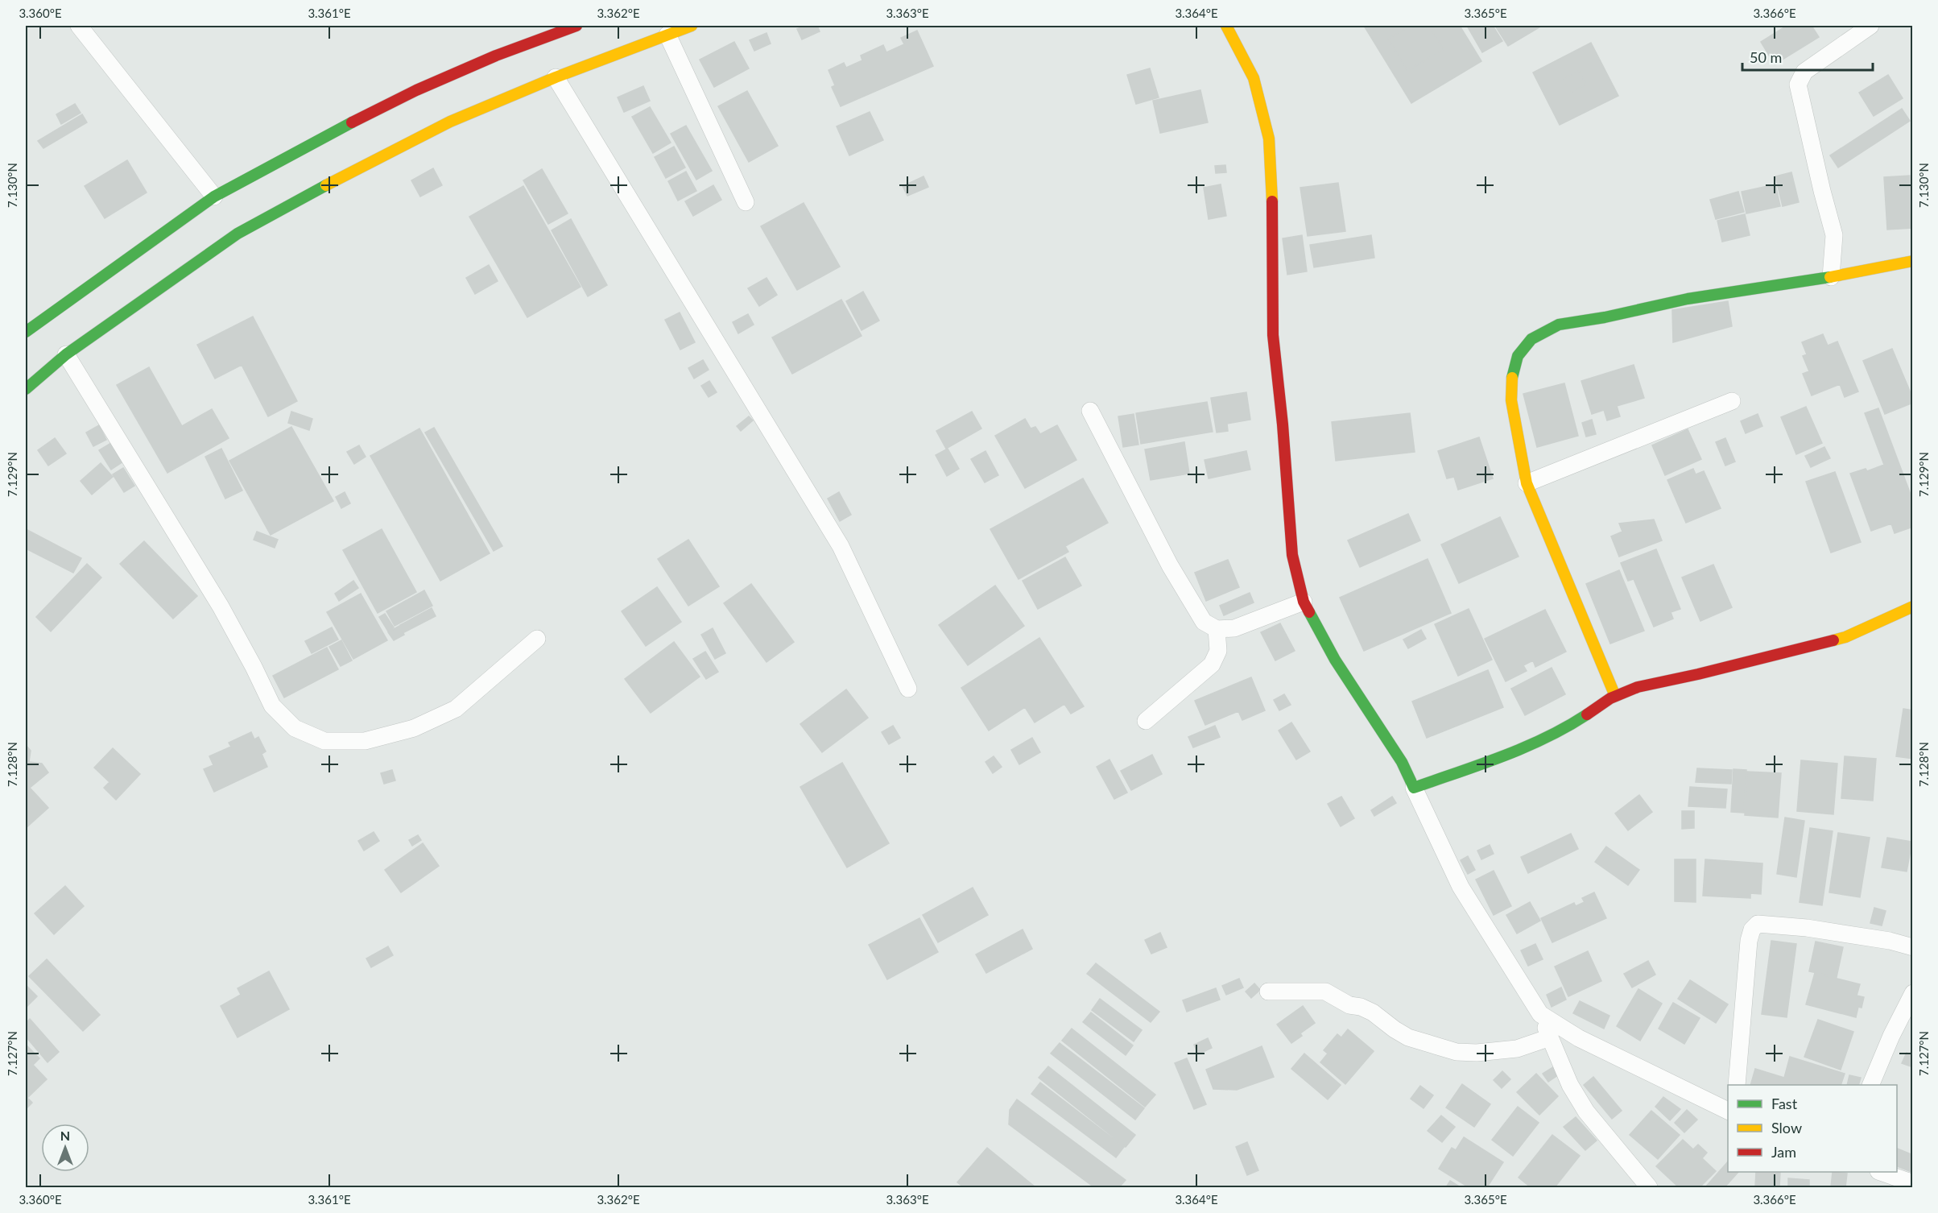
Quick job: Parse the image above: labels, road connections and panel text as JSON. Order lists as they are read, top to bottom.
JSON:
{
  "legend": ["Fast", "Slow", "Jam"],
  "scale_bar": "50 m",
  "north": "top",
  "coordinates": [
    "3.360°E",
    "3.361°E",
    "3.362°E",
    "3.363°E",
    "3.364°E",
    "3.365°E",
    "3.366°E",
    "7.130°N",
    "7.129°N",
    "7.128°N",
    "7.127°N"
  ]
}
